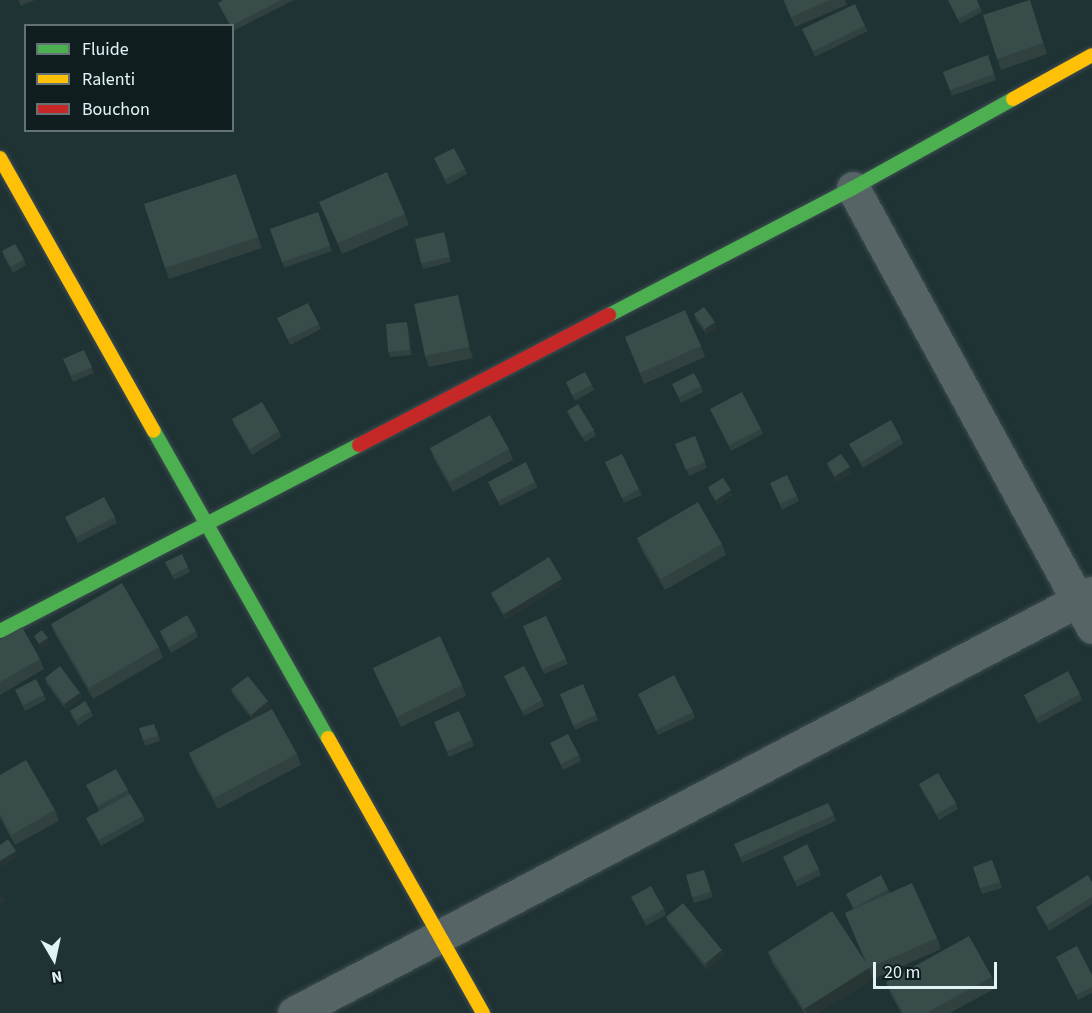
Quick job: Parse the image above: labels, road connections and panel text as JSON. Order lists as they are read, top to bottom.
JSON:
{
  "legend": ["Fluide", "Ralenti", "Bouchon"],
  "scale_bar": "20 m",
  "north": "bottom"
}
